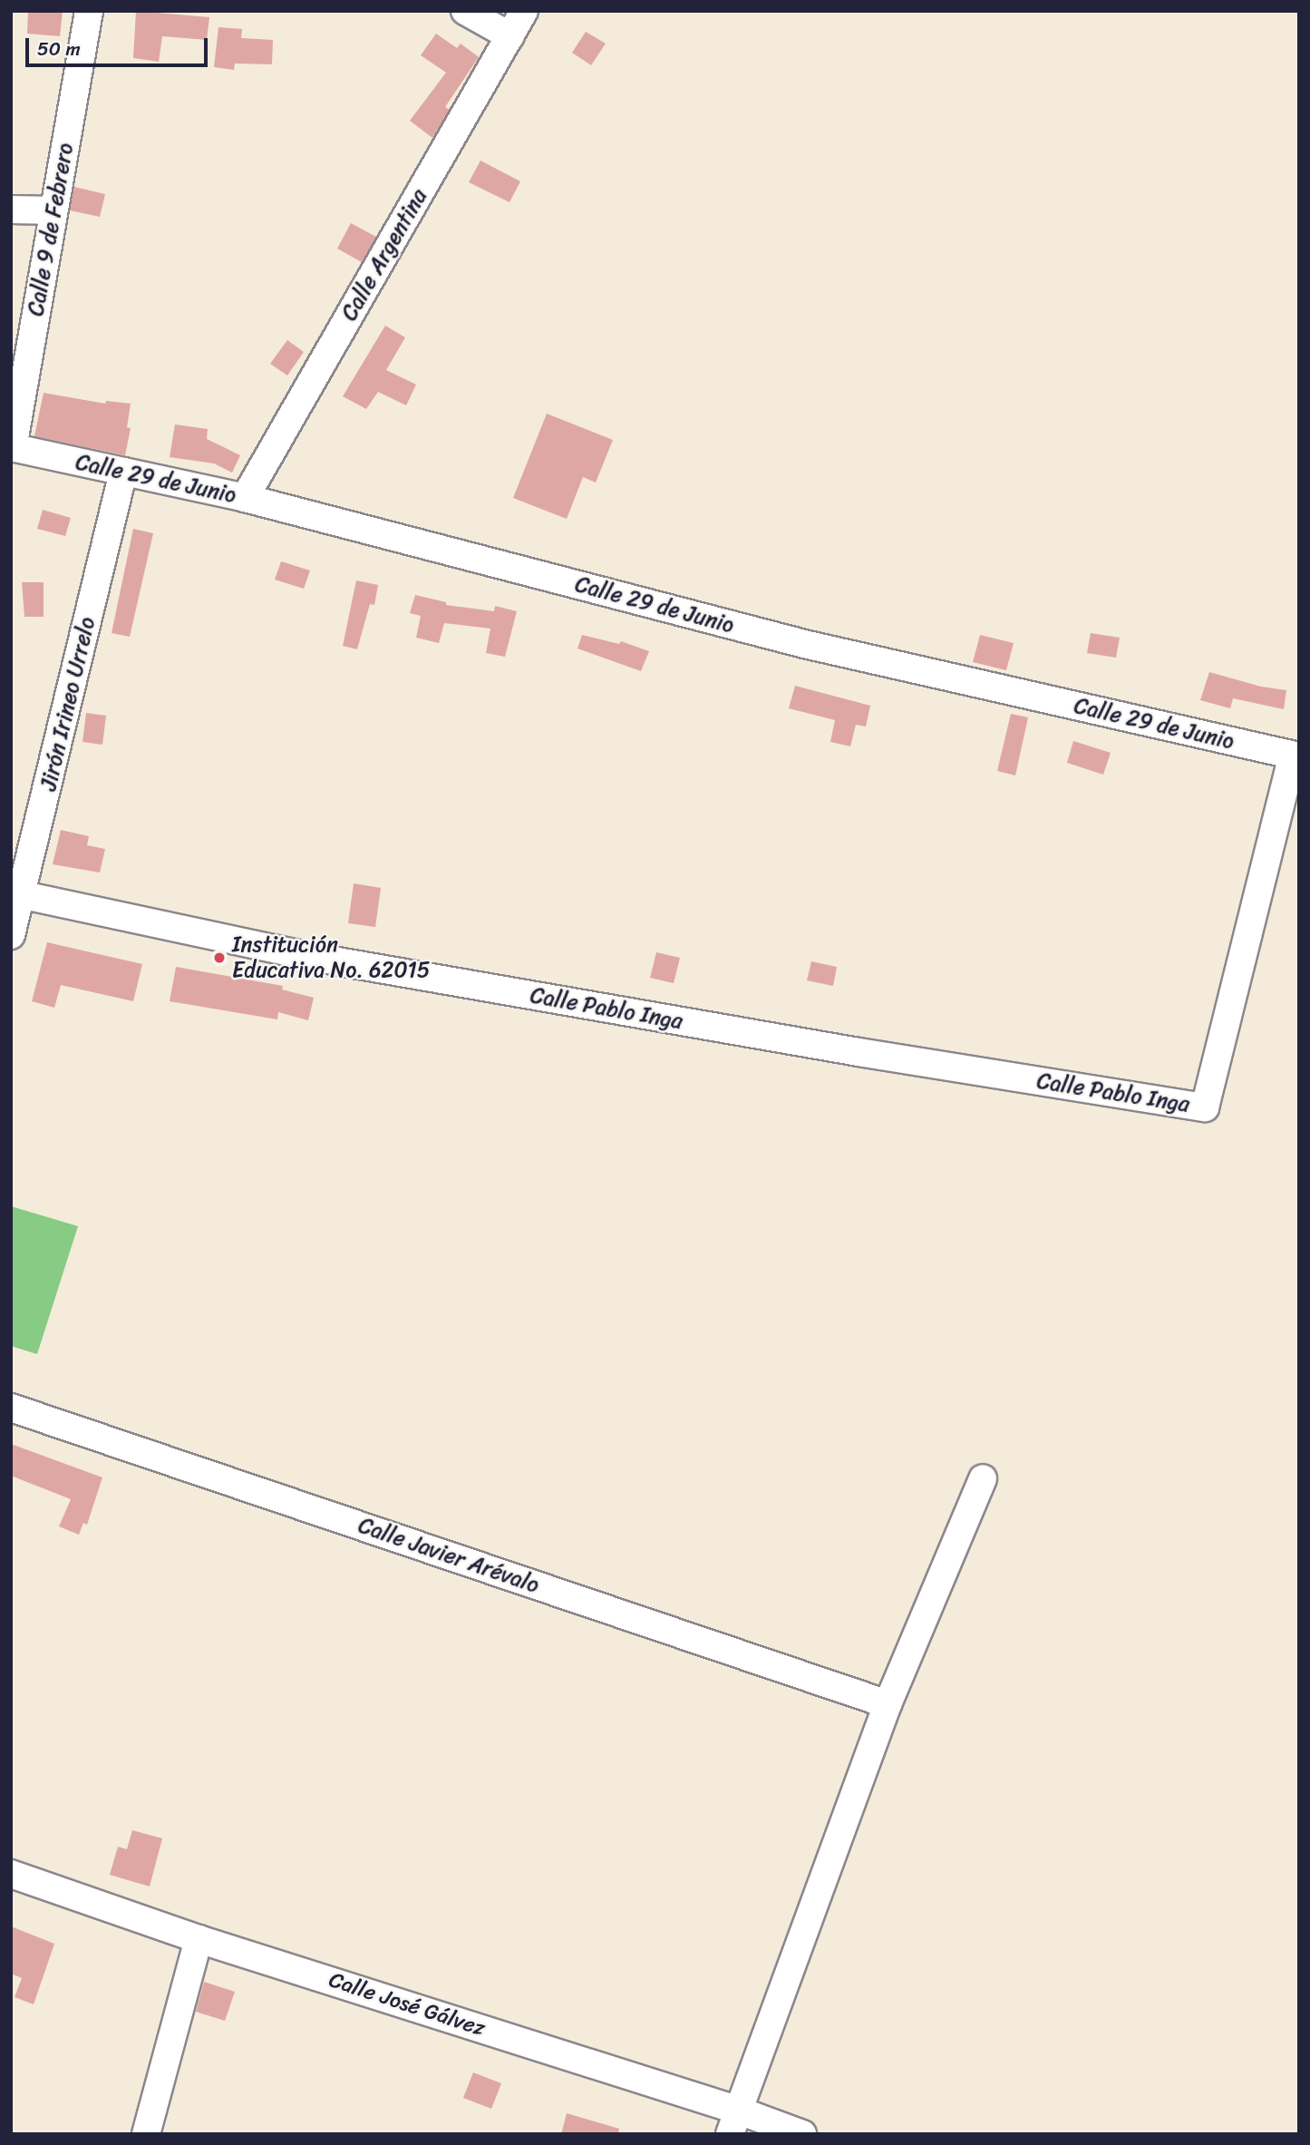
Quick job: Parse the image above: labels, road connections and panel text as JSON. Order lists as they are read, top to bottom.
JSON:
{
  "streets": {
    "street": [
      "Calle 9 de Febrero",
      "Calle Argentina",
      "Calle 29 de Junio",
      "Jirón Irineo Urrelo",
      "Calle Pablo Inga",
      "Calle Javier Arévalo",
      "Calle José Gálvez"
    ]
  },
  "crossings": [
    ["Calle 9 de Febrero", "Calle 29 de Junio"],
    ["Calle Argentina", "Calle 29 de Junio"],
    ["Calle 29 de Junio", "Jirón Irineo Urrelo"],
    ["Calle 29 de Junio", "Calle Pablo Inga"],
    ["Jirón Irineo Urrelo", "Calle Pablo Inga"]
  ],
  "places": ["Institución Educativa No. 62015"],
  "scale_bar": "50 m"
}
